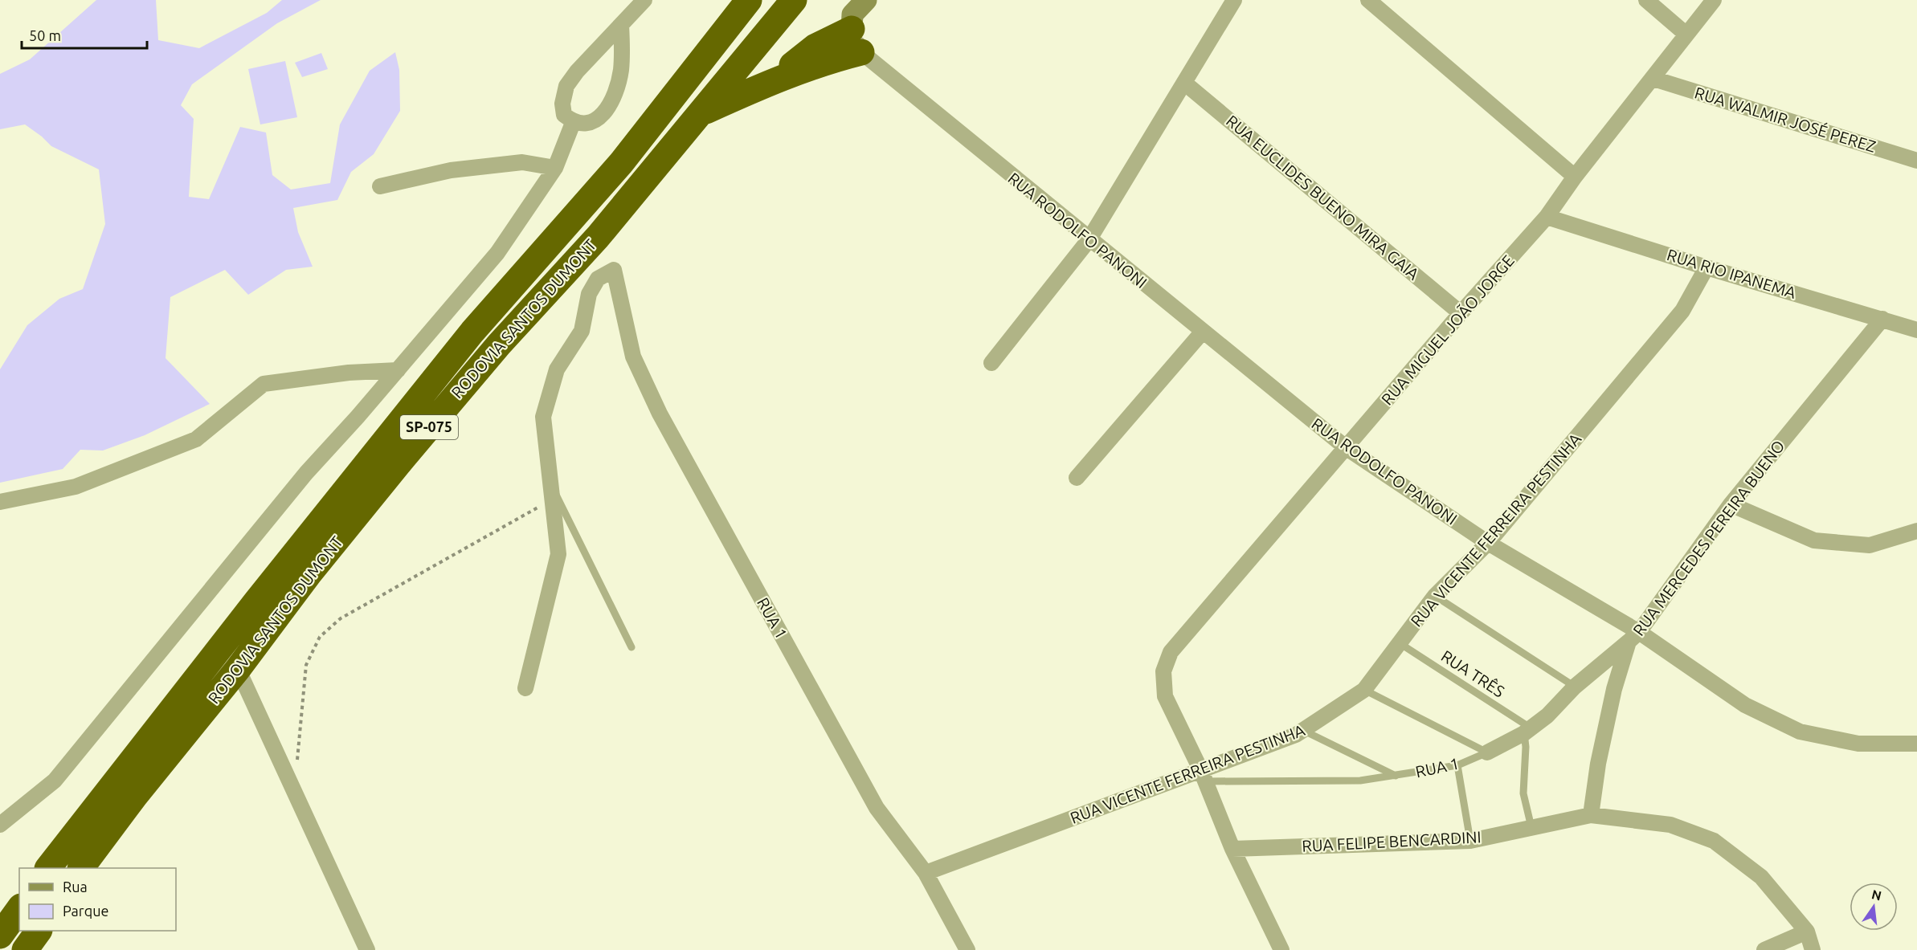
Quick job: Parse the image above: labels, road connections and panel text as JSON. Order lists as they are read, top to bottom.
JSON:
{
  "streets": {
    "highway": ["RODOVIA SANTOS DUMONT", "SP-075"],
    "street": [
      "RUA WALMIR JOSÉ PEREZ",
      "RUA EUCLIDES BUENO MIRA GAIA",
      "RUA RODOLFO PANONI",
      "RUA RIO IPANEMA",
      "RUA MIGUEL JOÃO JORGE",
      "RUA VICENTE FERREIRA PESTINHA",
      "RUA MERCEDES PEREIRA BUENO",
      "RUA 1",
      "RUA FELIPE BENCARDINI"
    ],
    "lane": ["RUA TRÊS"]
  },
  "crossings": [
    ["RUA WALMIR JOSÉ PEREZ", "RUA MIGUEL JOÃO JORGE"],
    ["RUA EUCLIDES BUENO MIRA GAIA", "RUA MIGUEL JOÃO JORGE"],
    ["RUA RODOLFO PANONI", "RUA MIGUEL JOÃO JORGE"],
    ["RUA RODOLFO PANONI", "RUA VICENTE FERREIRA PESTINHA"],
    ["RUA RODOLFO PANONI", "RUA MERCEDES PEREIRA BUENO"],
    ["RUA RODOLFO PANONI", "RUA 1"],
    ["RUA RIO IPANEMA", "RUA MIGUEL JOÃO JORGE"],
    ["RUA RIO IPANEMA", "RUA VICENTE FERREIRA PESTINHA"],
    ["RUA RIO IPANEMA", "RUA MERCEDES PEREIRA BUENO"],
    ["RUA MIGUEL JOÃO JORGE", "RUA VICENTE FERREIRA PESTINHA"],
    ["RUA MIGUEL JOÃO JORGE", "RUA 1"],
    ["RUA VICENTE FERREIRA PESTINHA", "RUA 1"],
    ["RUA VICENTE FERREIRA PESTINHA", "RUA TRÊS"],
    ["RUA MERCEDES PEREIRA BUENO", "RUA 1"],
    ["RUA MERCEDES PEREIRA BUENO", "RUA FELIPE BENCARDINI"],
    ["RUA 1", "RUA TRÊS"]
  ],
  "legend": ["Rua", "Parque"],
  "scale_bar": "50 m",
  "north": "top"
}
